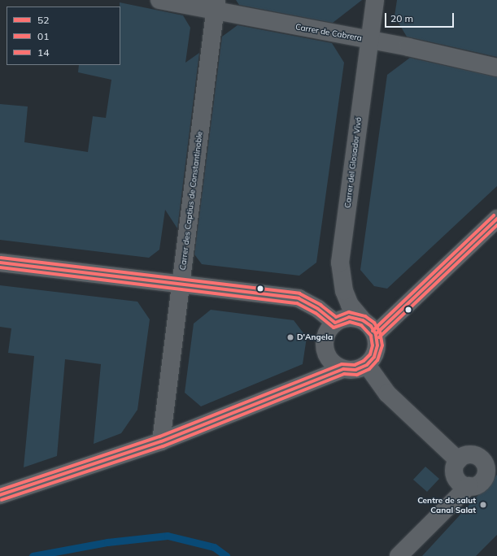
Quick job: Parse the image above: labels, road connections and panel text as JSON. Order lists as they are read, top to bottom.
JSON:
{
  "streets": {
    "street": ["Carrer de Cabrera", "Carrer del Glosador Vivó", "Carrer des Captius de Constantinoble"]
  },
  "crossings": [
    ["Carrer de Cabrera", "Carrer del Glosador Vivó"],
    ["Carrer de Cabrera", "Carrer des Captius de Constantinoble"]
  ],
  "places": ["D'Angela", "Centre de salut Canal Salat"],
  "lines": ["transit line 14", "transit line 52", "transit line 01"],
  "legend": ["52", "01", "14"],
  "scale_bar": "20 m"
}
